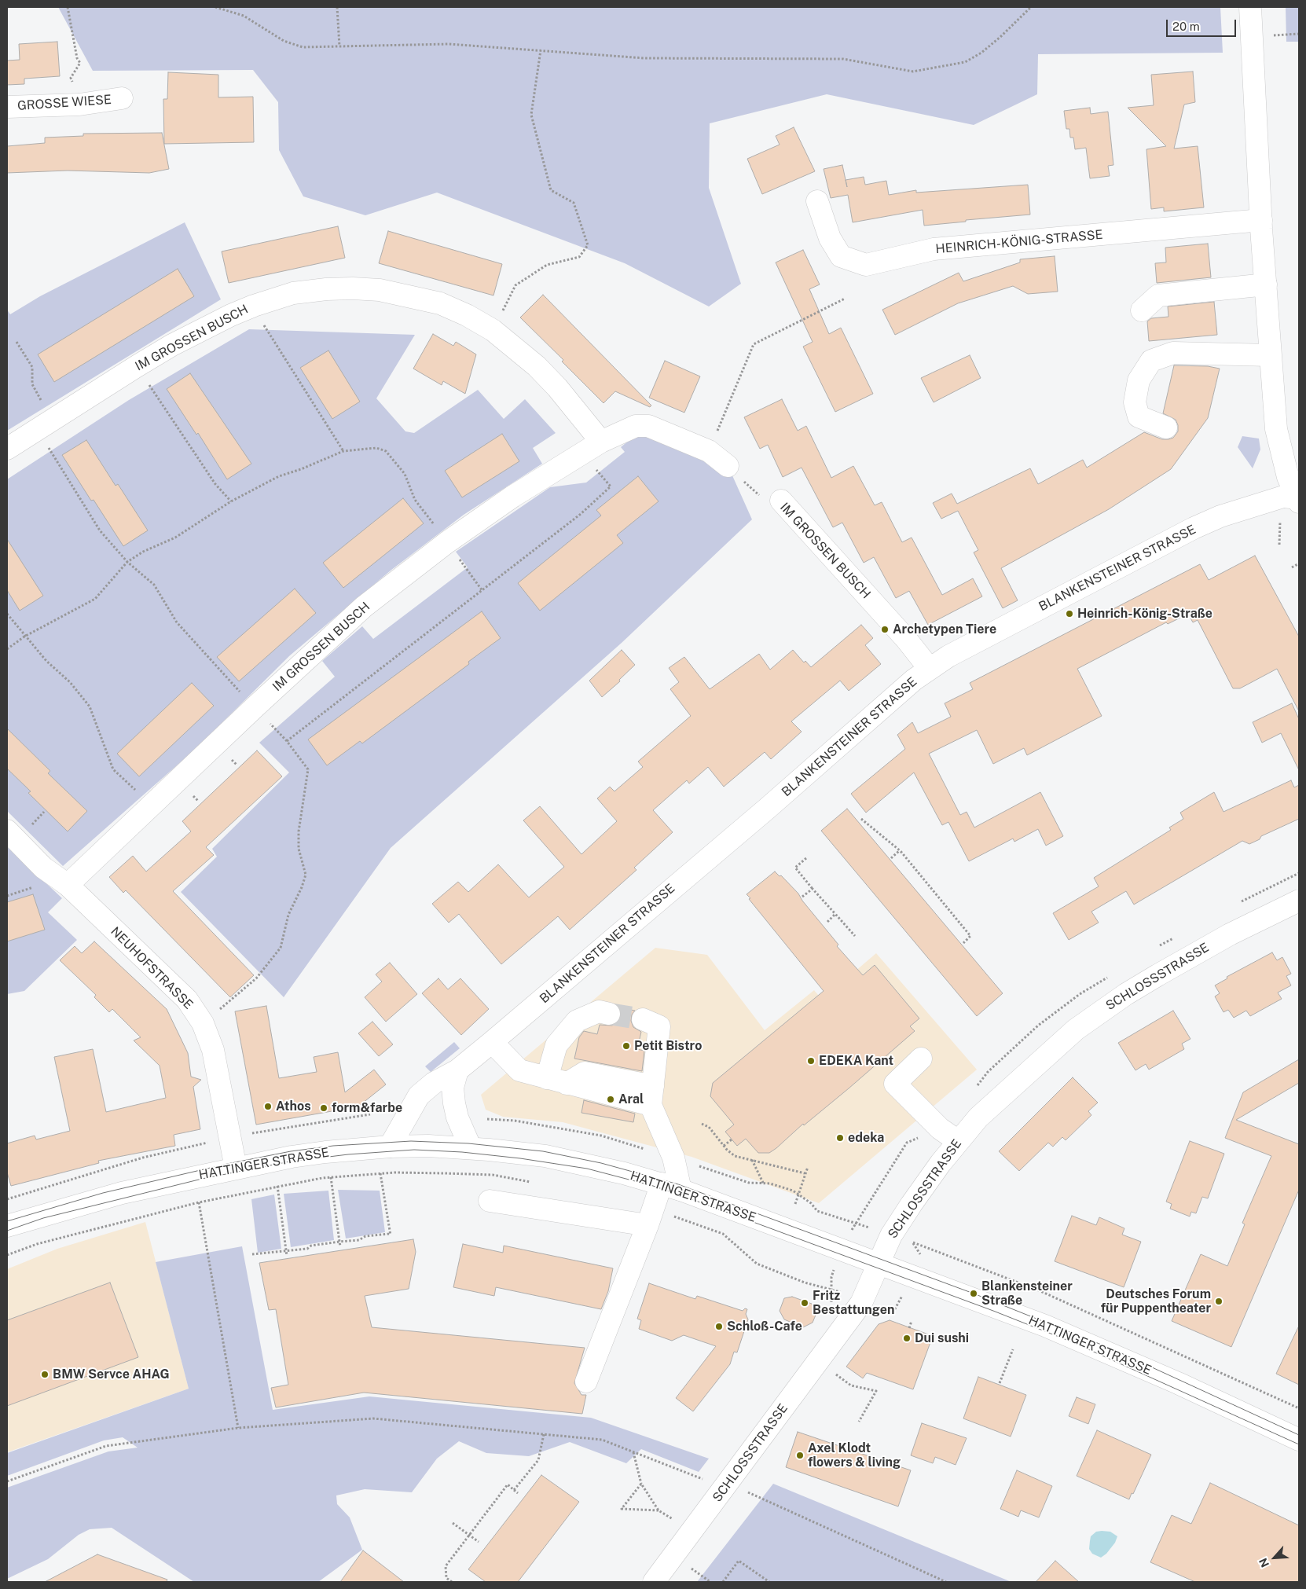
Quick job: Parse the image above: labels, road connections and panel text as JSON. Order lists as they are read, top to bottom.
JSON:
{
  "streets": {
    "street": [
      "GROSSE WIESE",
      "HEINRICH-KÖNIG-STRASSE",
      "IM GROSSEN BUSCH",
      "BLANKENSTEINER STRASSE",
      "NEUHOFSTRASSE",
      "SCHLOSSSTRASSE",
      "HATTINGER STRASSE"
    ]
  },
  "crossings": [
    ["IM GROSSEN BUSCH", "BLANKENSTEINER STRASSE"],
    ["IM GROSSEN BUSCH", "NEUHOFSTRASSE"],
    ["BLANKENSTEINER STRASSE", "HATTINGER STRASSE"],
    ["NEUHOFSTRASSE", "HATTINGER STRASSE"],
    ["SCHLOSSSTRASSE", "HATTINGER STRASSE"]
  ],
  "places": [
    "Heinrich-König-Straße",
    "Archetypen Tiere",
    "Petit Bistro",
    "EDEKA Kant",
    "Aral",
    "Athos",
    "form&farbe",
    "edeka",
    "Blankensteiner Straße",
    "Deutsches Forum für Puppentheater",
    "Fritz Bestattungen",
    "Schloß-Cafe",
    "Dui sushi",
    "BMW Servce AHAG",
    "Axel Klodt flowers & living"
  ],
  "scale_bar": "20 m",
  "north": "bottom left"
}
